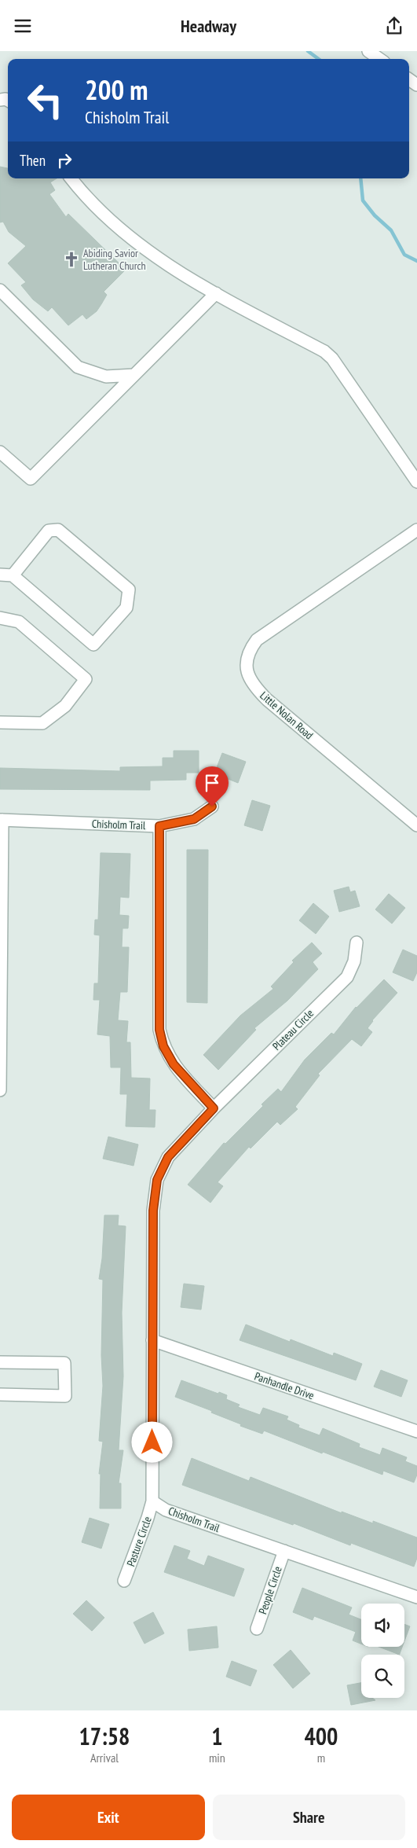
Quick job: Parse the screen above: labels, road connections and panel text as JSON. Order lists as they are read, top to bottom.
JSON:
{
  "streets": {
    "street": [
      "Little Nolan Road",
      "Chisholm Trail",
      "Plateau Circle",
      "Panhandle Drive",
      "Pasture Circle",
      "People Circle"
    ]
  },
  "crossings": [
    ["Chisholm Trail", "Plateau Circle"],
    ["Chisholm Trail", "Pasture Circle"],
    ["Chisholm Trail", "People Circle"]
  ],
  "places": {
    "church": ["Abiding Savior Lutheran Church"]
  },
  "page": {
    "header": "Headway",
    "turn": ["200 m", "Chisholm Trail"],
    "then": "Then",
    "eta": [
      "17:58",
      "Arrival",
      "1",
      "min",
      "400",
      "m"
    ],
    "buttons": ["Exit", "Share"]
  }
}
